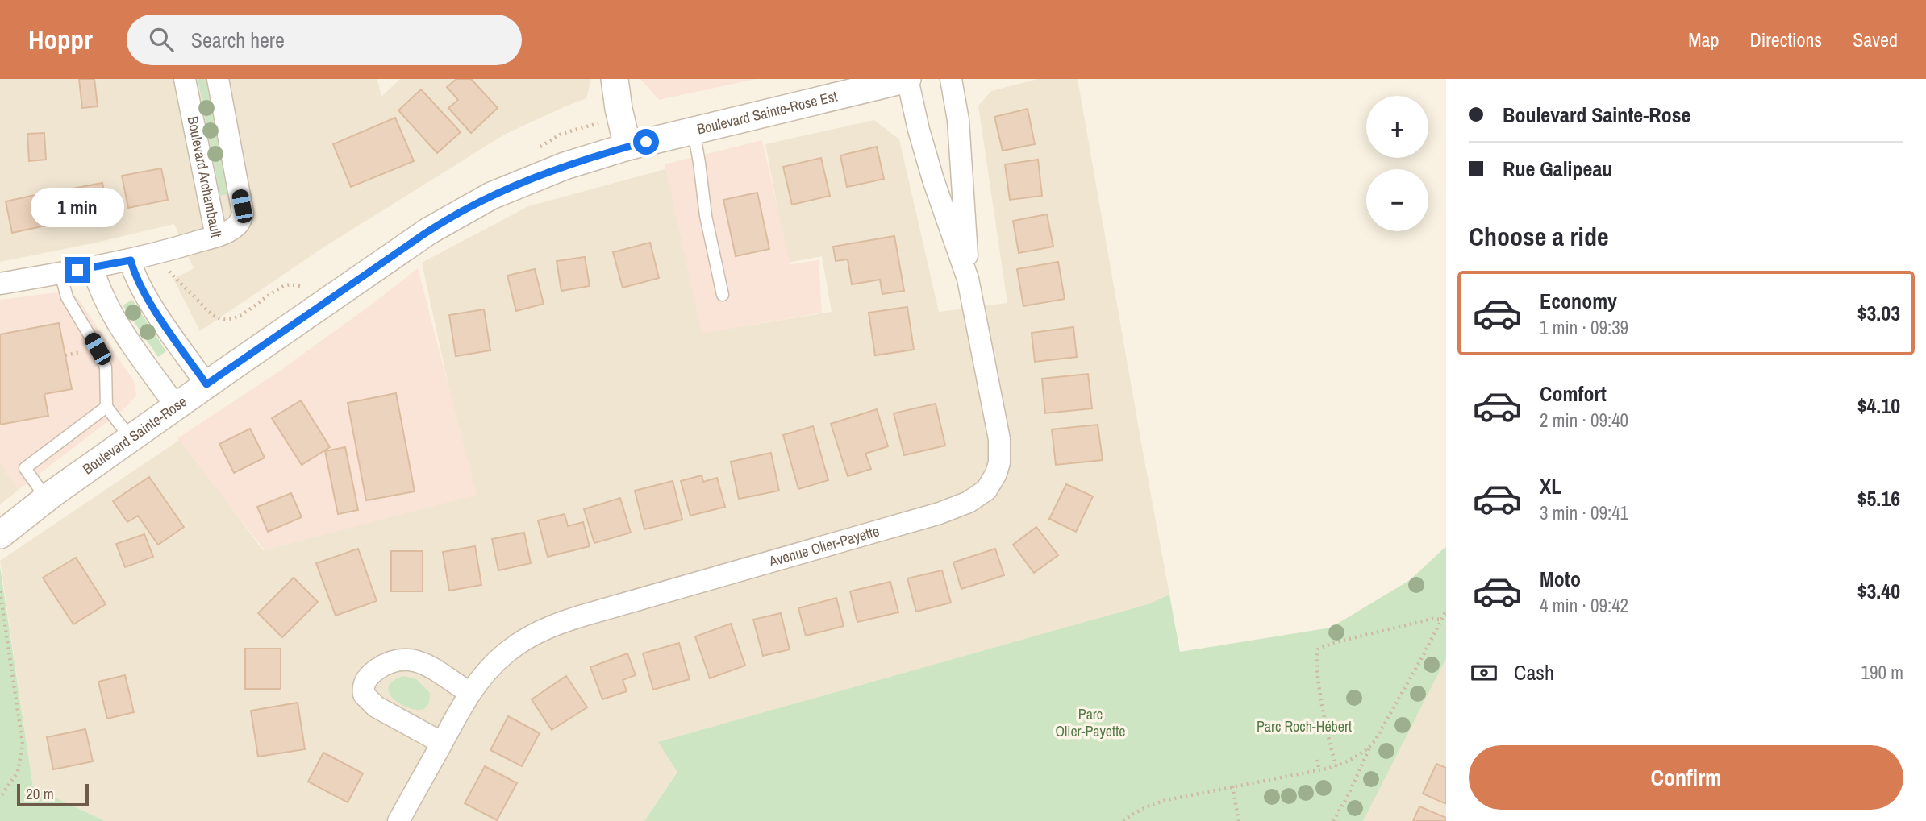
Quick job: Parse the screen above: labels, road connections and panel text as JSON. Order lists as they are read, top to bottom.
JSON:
{
  "streets": {
    "street": [
      "Boulevard Sainte-Rose Est",
      "Boulevard Archambault",
      "Boulevard Sainte-Rose",
      "Avenue Olier-Payette"
    ]
  },
  "crossings": [
    ["Boulevard Sainte-Rose Est", "Boulevard Sainte-Rose"],
    ["Boulevard Sainte-Rose Est", "Avenue Olier-Payette"]
  ],
  "parks": ["Parc Olier-Payette", "Parc Roch-Hébert"],
  "scale_bar": "20 m",
  "page": {
    "header": "Hoppr",
    "search": "Search here",
    "nav": ["Map", "Directions", "Saved"],
    "banner": ["Boulevard Sainte-Rose", "Rue Galipeau"],
    "map_buttons": ["+", "−"],
    "bubble": "1 min",
    "heading": "Choose a ride",
    "list": [
      {
        "name": "Economy",
        "note": "1 min · 09:39",
        "value": "$3.03"
      },
      {
        "name": "Comfort",
        "note": "2 min · 09:40",
        "value": "$4.10"
      },
      {
        "name": "XL",
        "note": "3 min · 09:41",
        "value": "$5.16"
      },
      {
        "name": "Moto",
        "note": "4 min · 09:42",
        "value": "$3.40"
      }
    ],
    "pay": ["Cash", "190 m"],
    "buttons": "Confirm",
    "scale": "20 m"
  }
}
